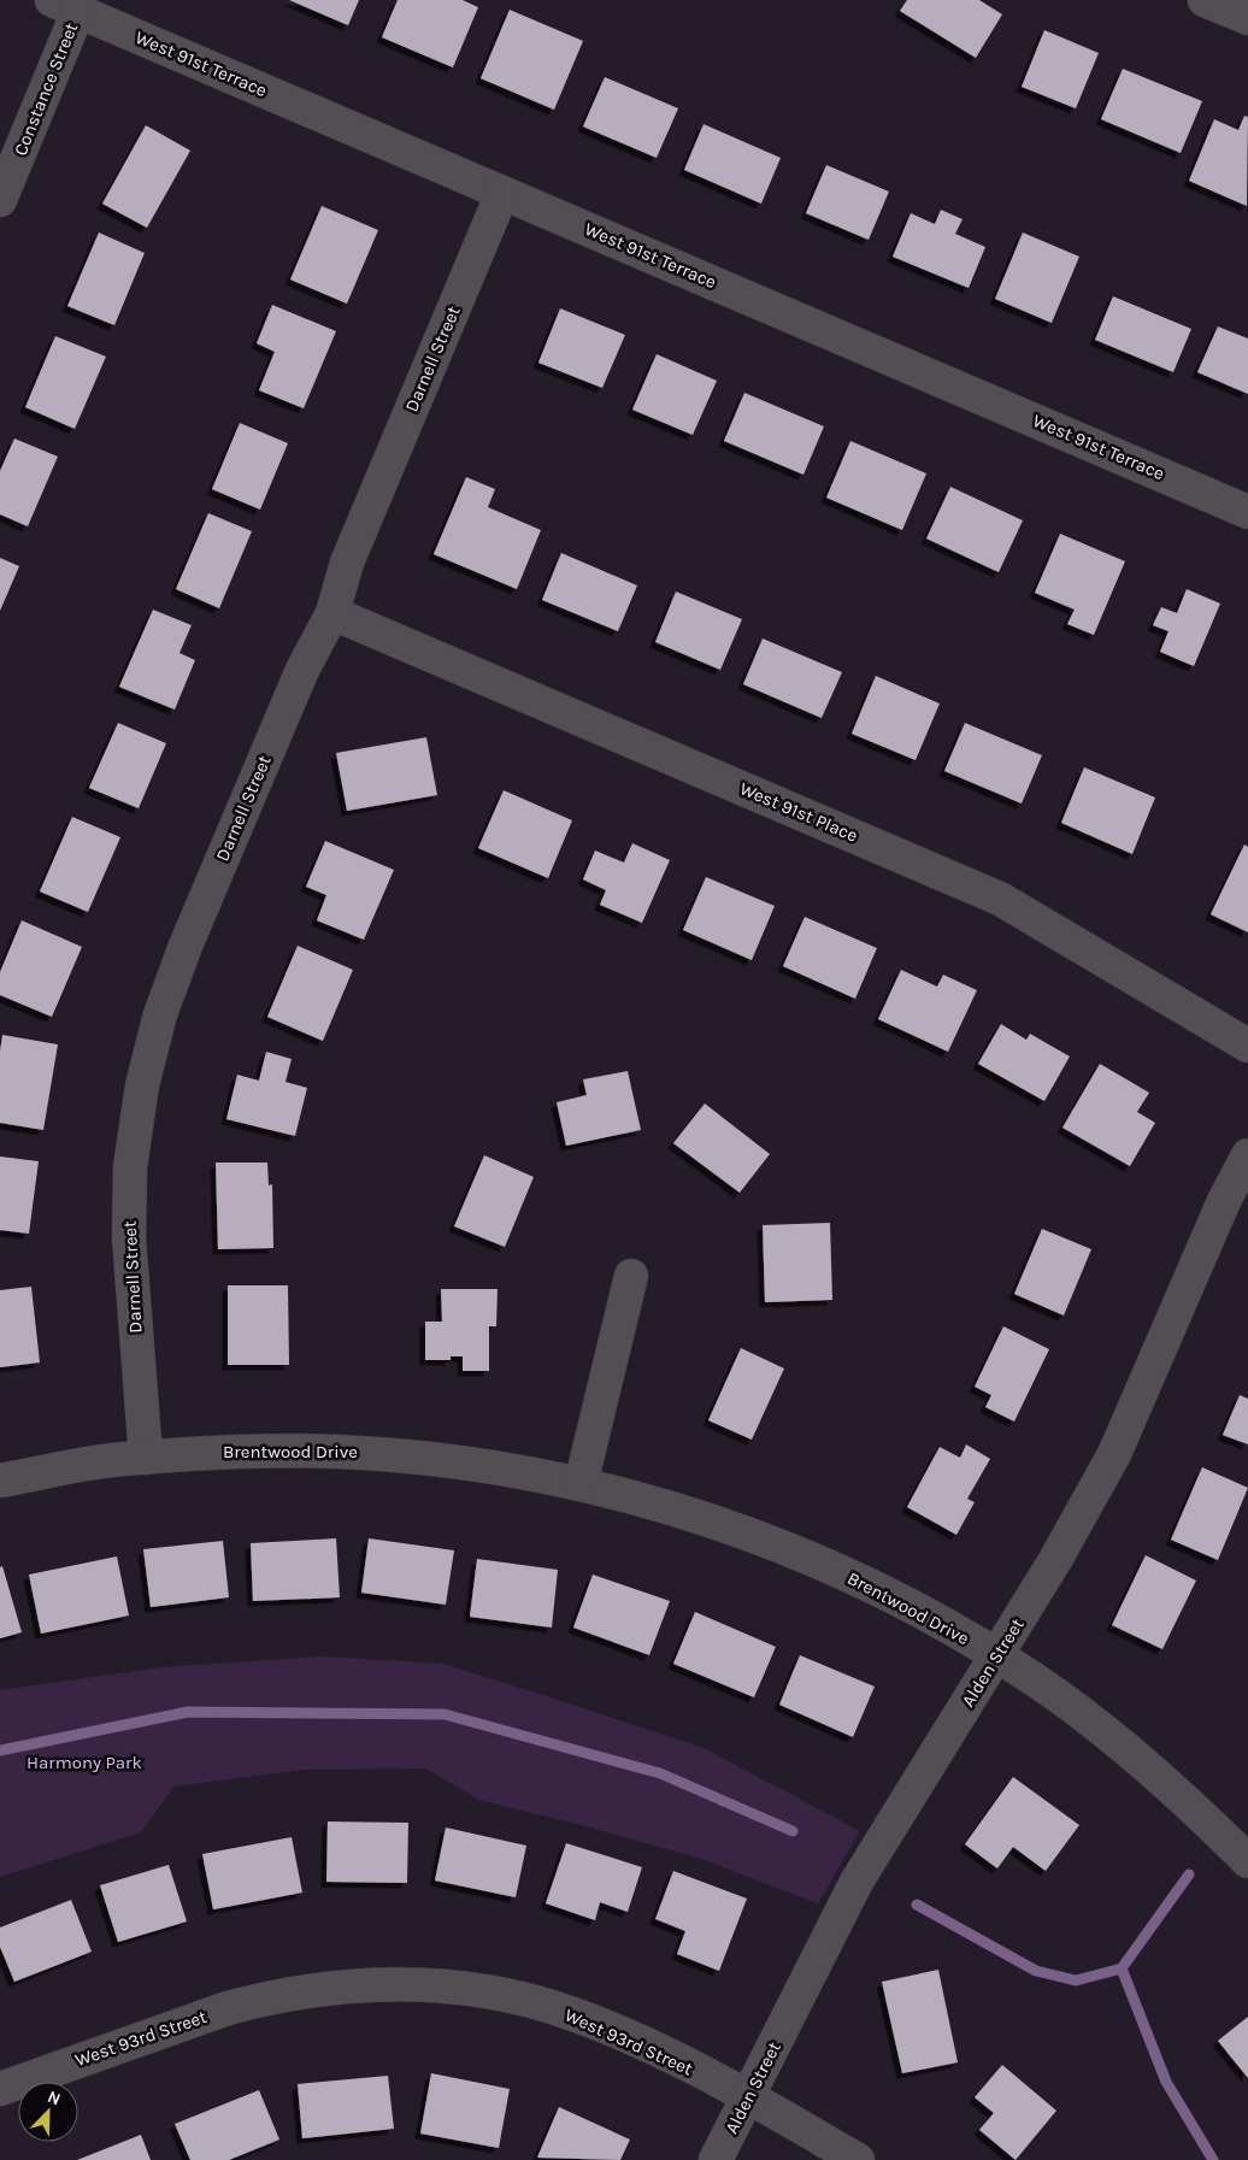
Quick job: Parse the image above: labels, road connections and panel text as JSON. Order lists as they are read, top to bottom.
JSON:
{
  "streets": {
    "street": [
      "West 91st Terrace",
      "Constance Street",
      "Darnell Street",
      "West 91st Place",
      "Brentwood Drive",
      "Alden Street",
      "West 93rd Street"
    ]
  },
  "crossings": [
    ["West 91st Terrace", "Constance Street"],
    ["West 91st Terrace", "Darnell Street"],
    ["Darnell Street", "West 91st Place"],
    ["Darnell Street", "Brentwood Drive"],
    ["Brentwood Drive", "Alden Street"],
    ["Alden Street", "West 93rd Street"]
  ],
  "parks": ["Harmony Park"],
  "north": "top right"
}
